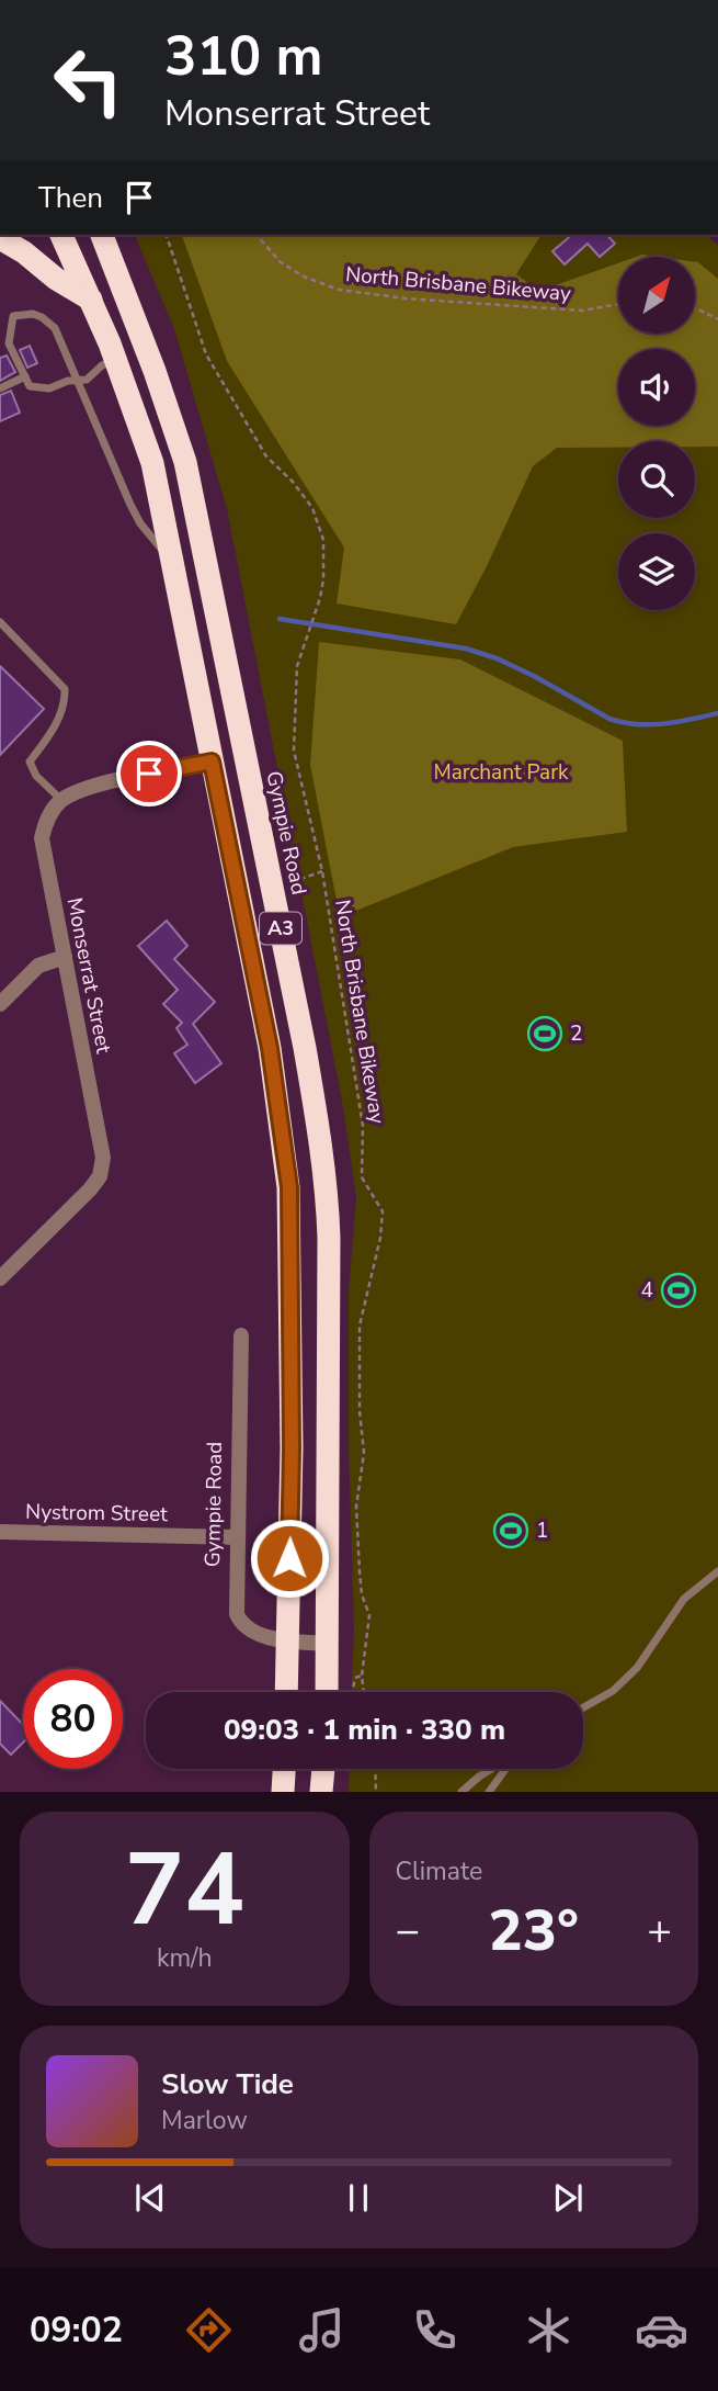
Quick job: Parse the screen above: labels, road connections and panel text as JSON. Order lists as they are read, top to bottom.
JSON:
{
  "streets": {
    "highway": ["Gympie Road", "A3"],
    "street": ["Monserrat Street", "Nystrom Street"],
    "path": ["North Brisbane Bikeway"]
  },
  "crossings": [
    ["Gympie Road", "A3"],
    ["Gympie Road", "Nystrom Street"]
  ],
  "parks": ["Marchant Park"],
  "places": {
    "sports": ["2", "4", "1"]
  },
  "north": "top right",
  "page": {
    "turn": ["310 m", "Monserrat Street"],
    "then": "Then",
    "limit": "80",
    "trip": "09:03 · 1 min · 330 m",
    "tile": [
      ["74", "km/h"],
      "Climate"
    ],
    "heat": ["−", "23°", "+"],
    "song": ["Slow Tide", "Marlow"],
    "tabs": "09:02"
  }
}
